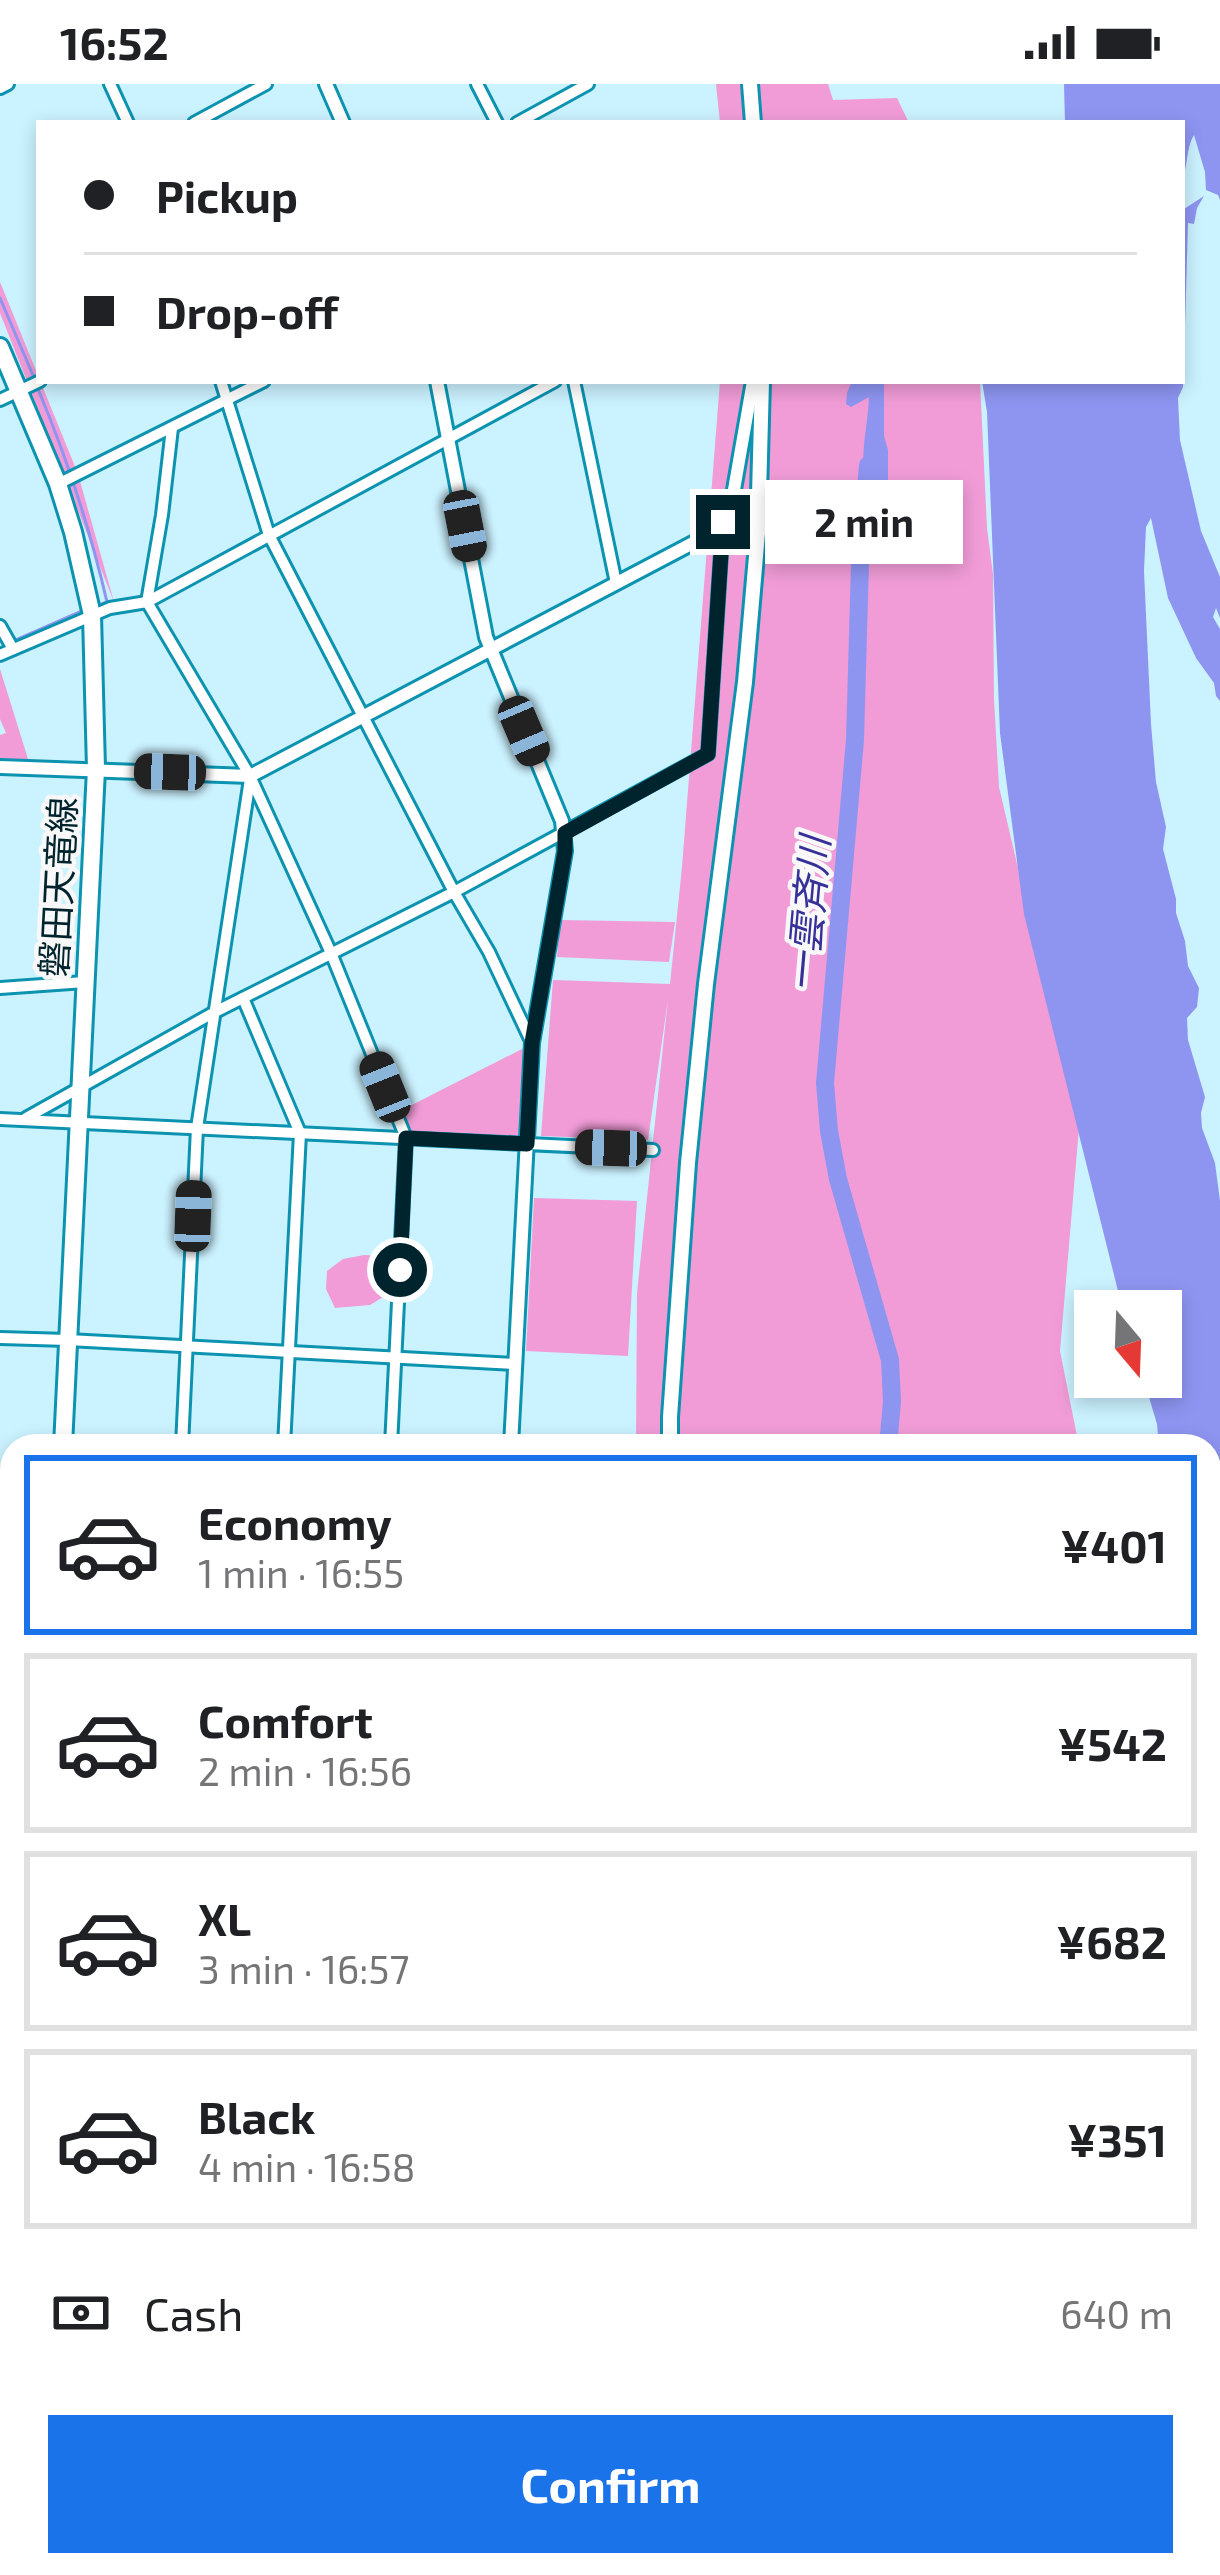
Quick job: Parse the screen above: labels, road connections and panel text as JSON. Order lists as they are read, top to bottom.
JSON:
{
  "streets": {
    "main road": ["磐田天竜線"]
  },
  "water": ["一雲斉川"],
  "north": "bottom",
  "page": {
    "status": "16:52",
    "banner": ["Pickup", "Drop-off"],
    "bubble": "2 min",
    "list": [
      {
        "name": "Economy",
        "note": "1 min · 16:55",
        "value": "¥401"
      },
      {
        "name": "Comfort",
        "note": "2 min · 16:56",
        "value": "¥542"
      },
      {
        "name": "XL",
        "note": "3 min · 16:57",
        "value": "¥682"
      },
      {
        "name": "Black",
        "note": "4 min · 16:58",
        "value": "¥351"
      }
    ],
    "pay": ["Cash", "640 m"],
    "buttons": "Confirm"
  }
}
